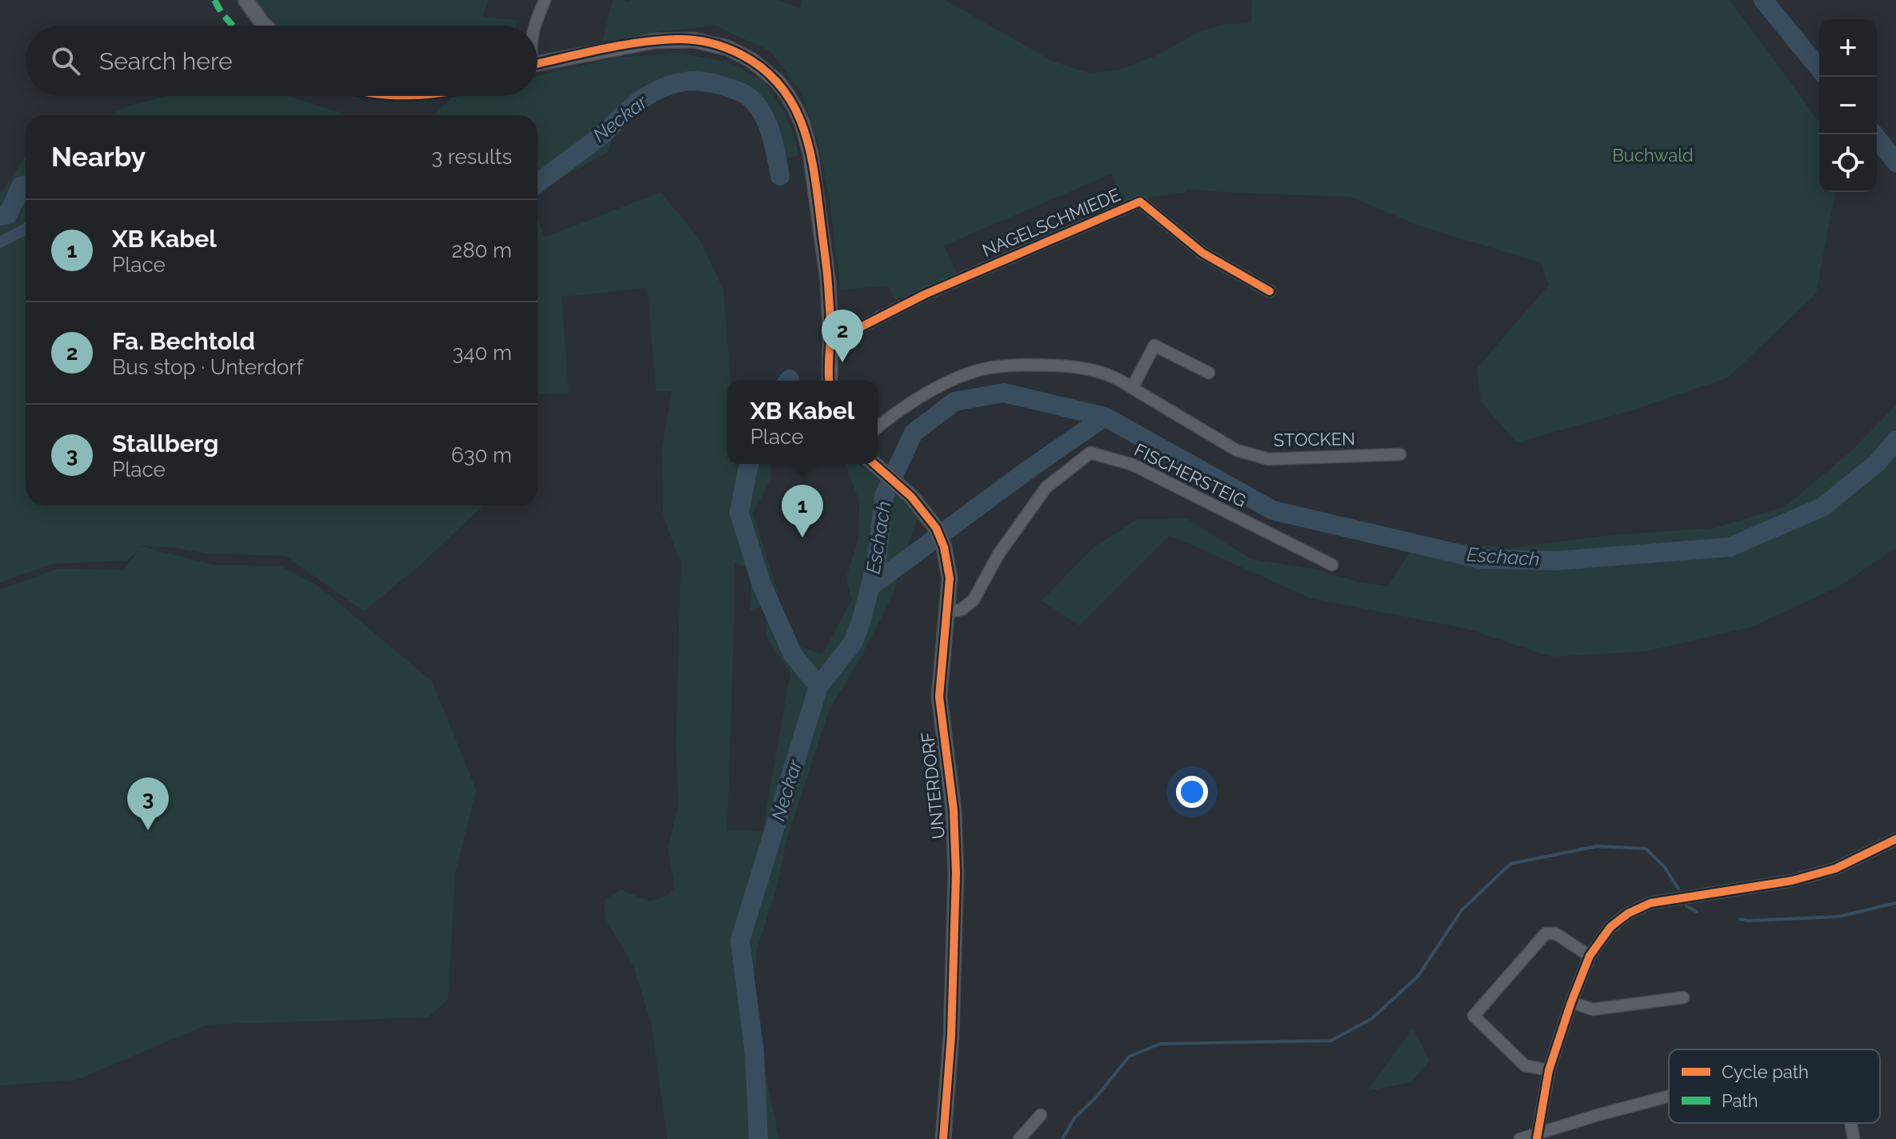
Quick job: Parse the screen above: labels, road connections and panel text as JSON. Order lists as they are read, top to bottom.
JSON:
{
  "streets": {
    "street": [
      "NAGELSCHMIEDE",
      "STOCKEN",
      "FISCHERSTEIG",
      "UNTERDORF"
    ]
  },
  "crossings": [
    ["FISCHERSTEIG", "UNTERDORF"]
  ],
  "water": ["Neckar", "Eschach"],
  "parks": ["Buchwald"],
  "legend": ["Cycle path", "Path"],
  "page": {
    "map_buttons": ["+", "−"],
    "search": "Search here",
    "heading": ["Nearby", "3 results"],
    "list": [
      {
        "mark": "1",
        "name": "XB Kabel",
        "note": "Place",
        "value": "280 m"
      },
      {
        "mark": "2",
        "name": "Fa. Bechtold",
        "note": "Bus stop · Unterdorf",
        "value": "340 m"
      },
      {
        "mark": "3",
        "name": "Stallberg",
        "note": "Place",
        "value": "630 m"
      }
    ],
    "pins": ["2", "1", "3"],
    "popup": ["XB Kabel", "Place"]
  }
}
